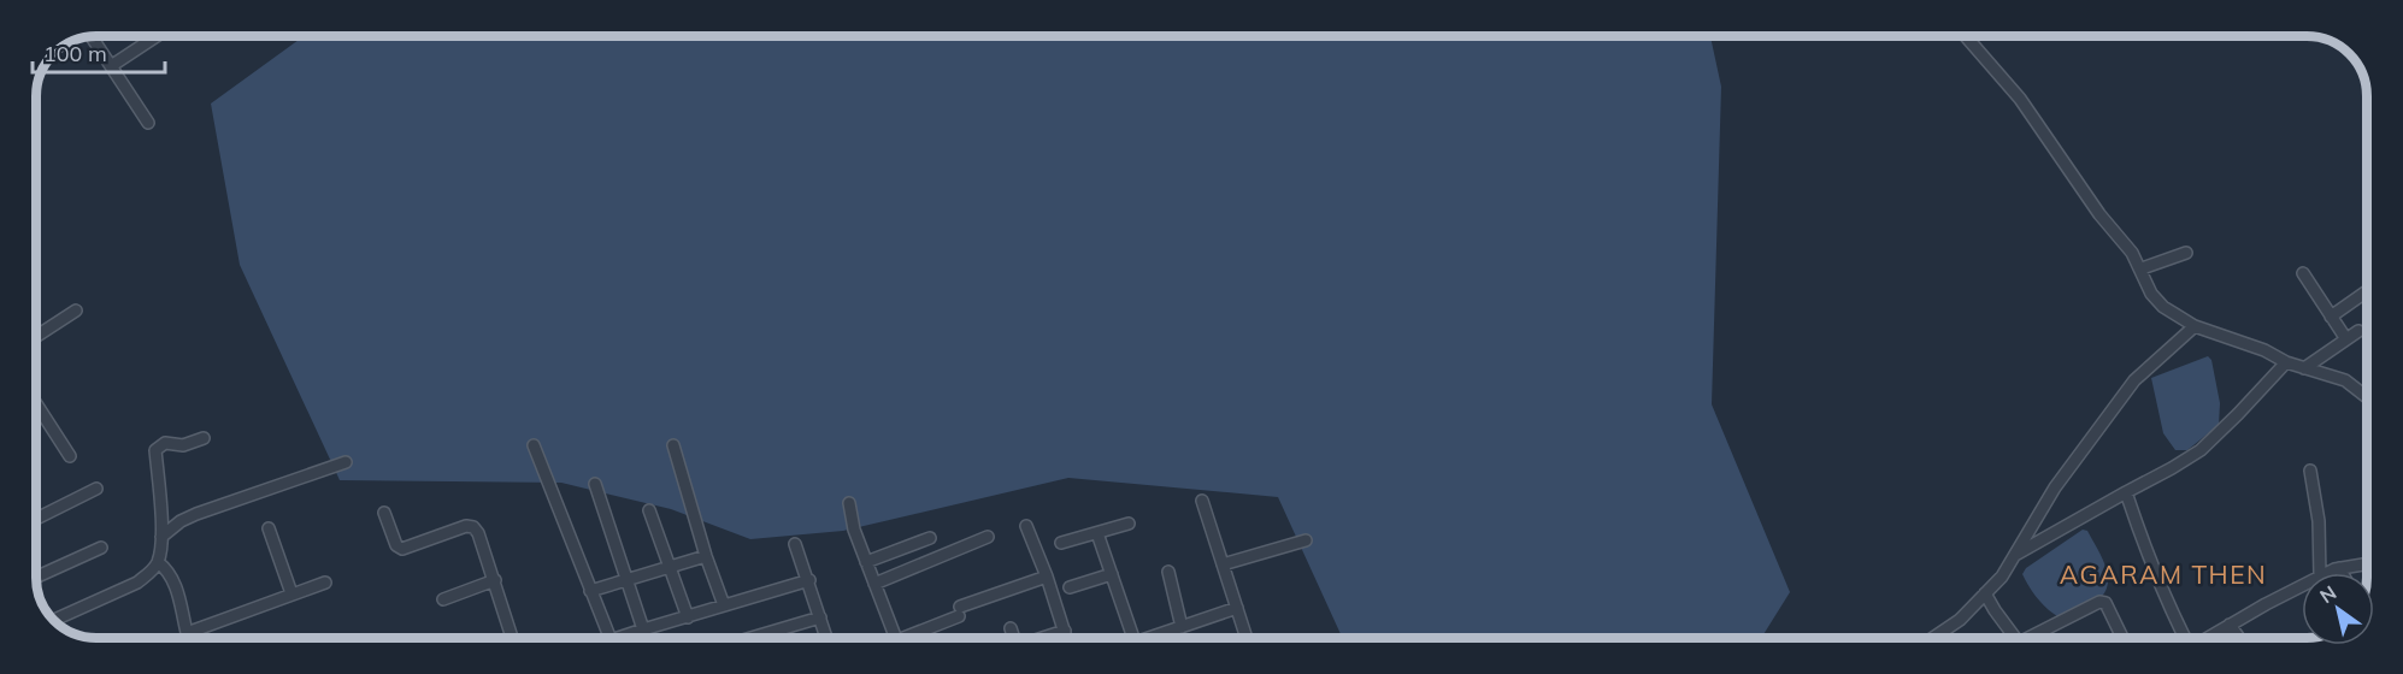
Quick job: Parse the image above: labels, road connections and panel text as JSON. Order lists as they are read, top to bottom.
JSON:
{
  "districts": ["AGARAM THEN"],
  "scale_bar": "100 m",
  "north": "top left"
}
